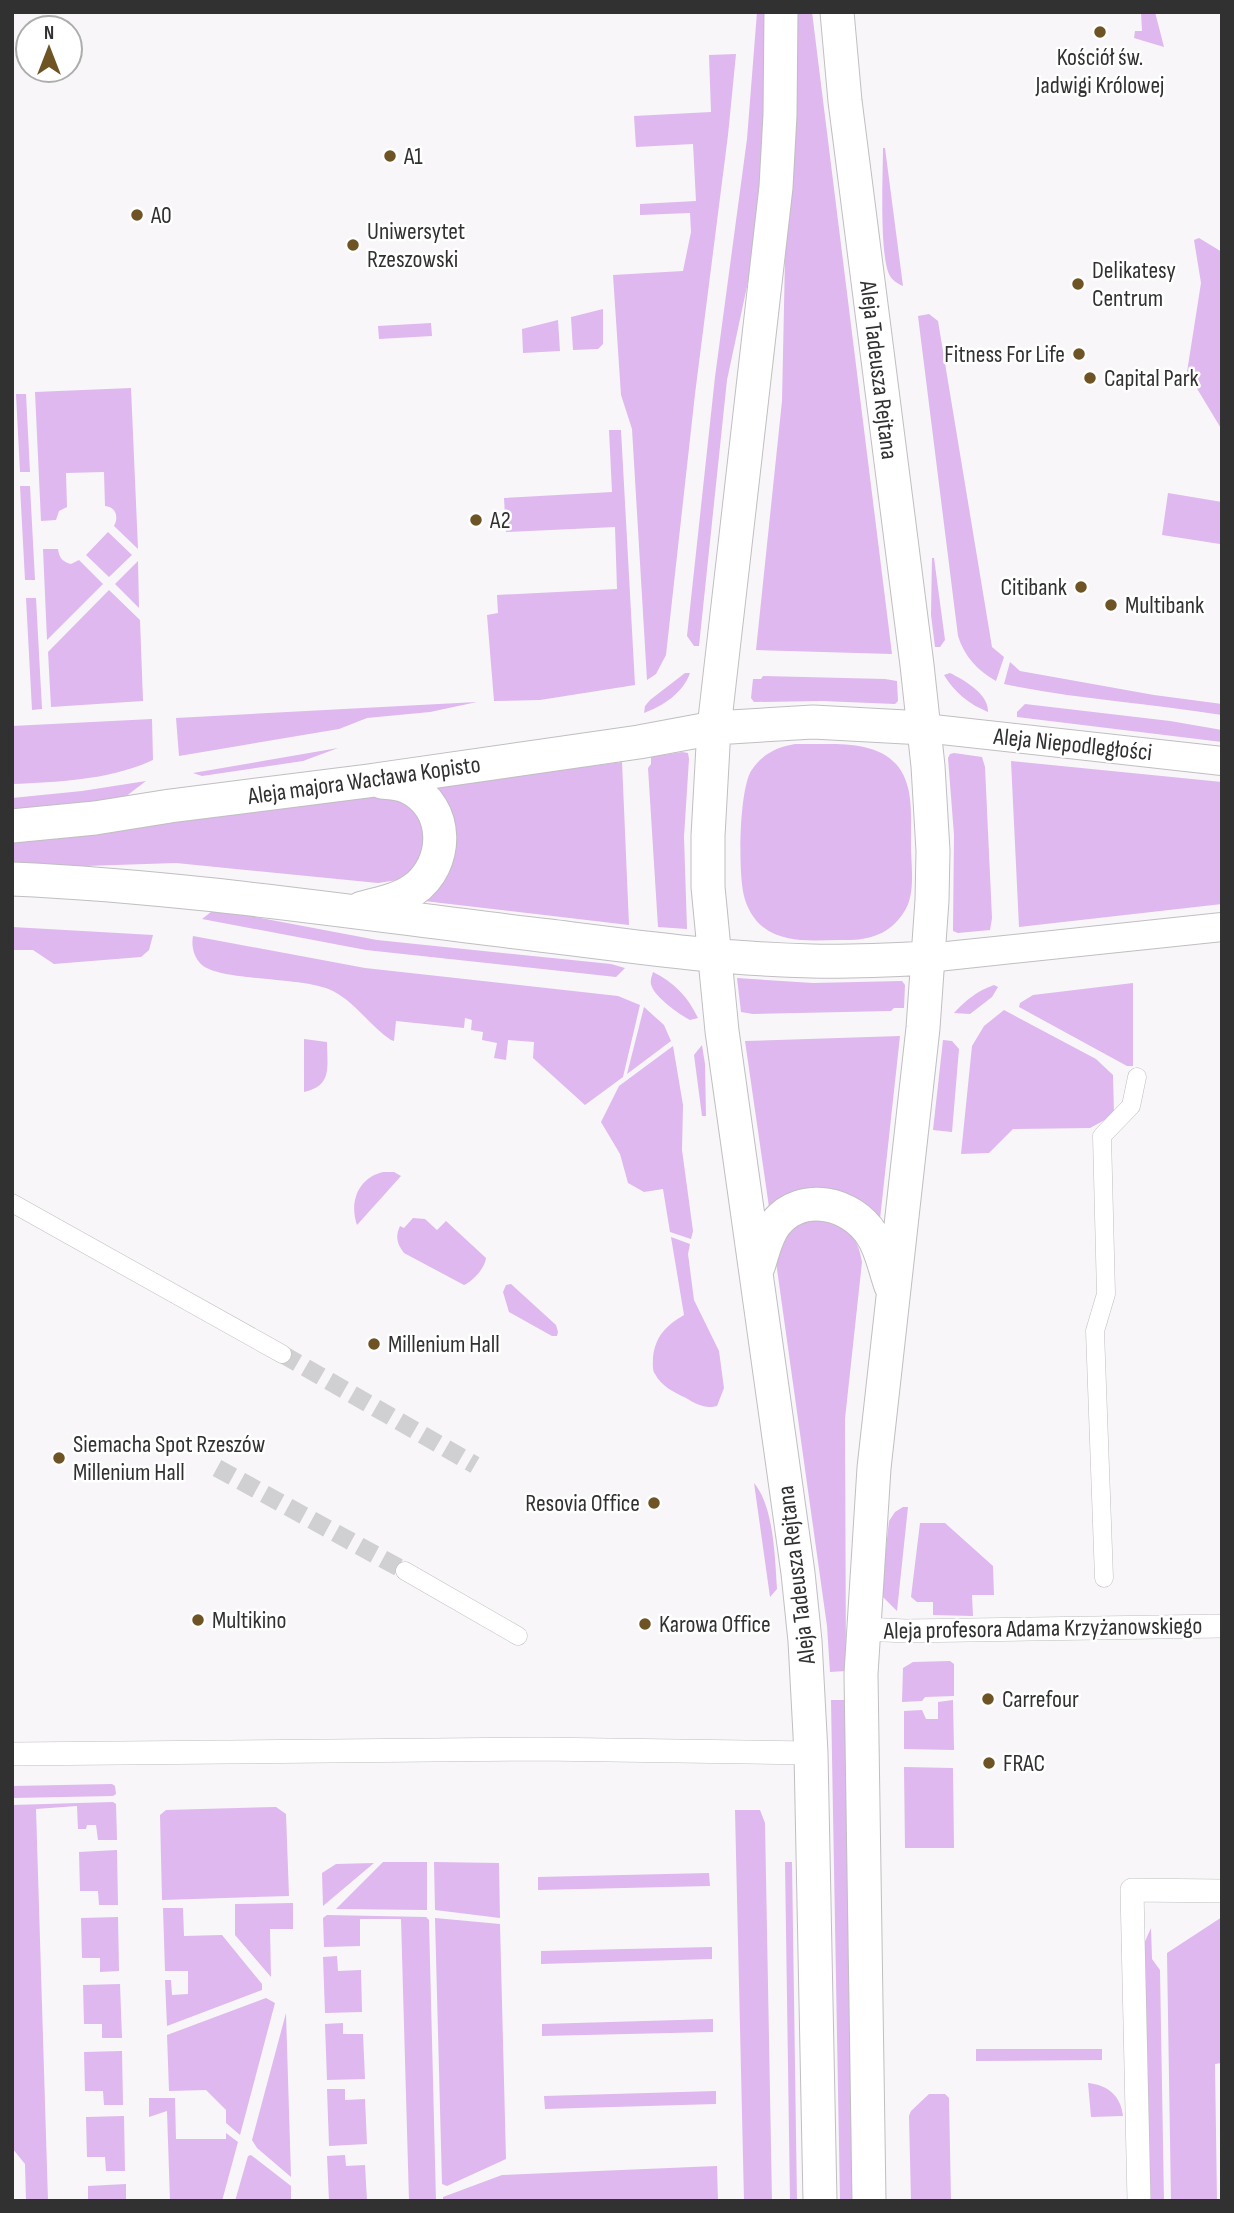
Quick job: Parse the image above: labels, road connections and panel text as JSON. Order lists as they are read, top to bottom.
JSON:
{
  "streets": {
    "main road": ["Aleja Tadeusza Rejtana", "Aleja majora Wacława Kopisto"],
    "street": ["Aleja Niepodległości", "Aleja profesora Adama Krzyżanowskiego"]
  },
  "crossings": [
    ["Aleja Tadeusza Rejtana", "Aleja Niepodległości"],
    ["Aleja Tadeusza Rejtana", "Aleja majora Wacława Kopisto"],
    ["Aleja Niepodległości", "Aleja majora Wacława Kopisto"]
  ],
  "places": [
    "Kościół św. Jadwigi Królowej",
    "A1",
    "A0",
    "Uniwersytet Rzeszowski",
    "Delikatesy Centrum",
    "Fitness For Life",
    "Capital Park",
    "A2",
    "Citibank",
    "Multibank",
    "Millenium Hall",
    "Siemacha Spot Rzeszów Millenium Hall",
    "Resovia Office",
    "Multikino",
    "Karowa Office",
    "Carrefour",
    "FRAC"
  ],
  "north": "top"
}
